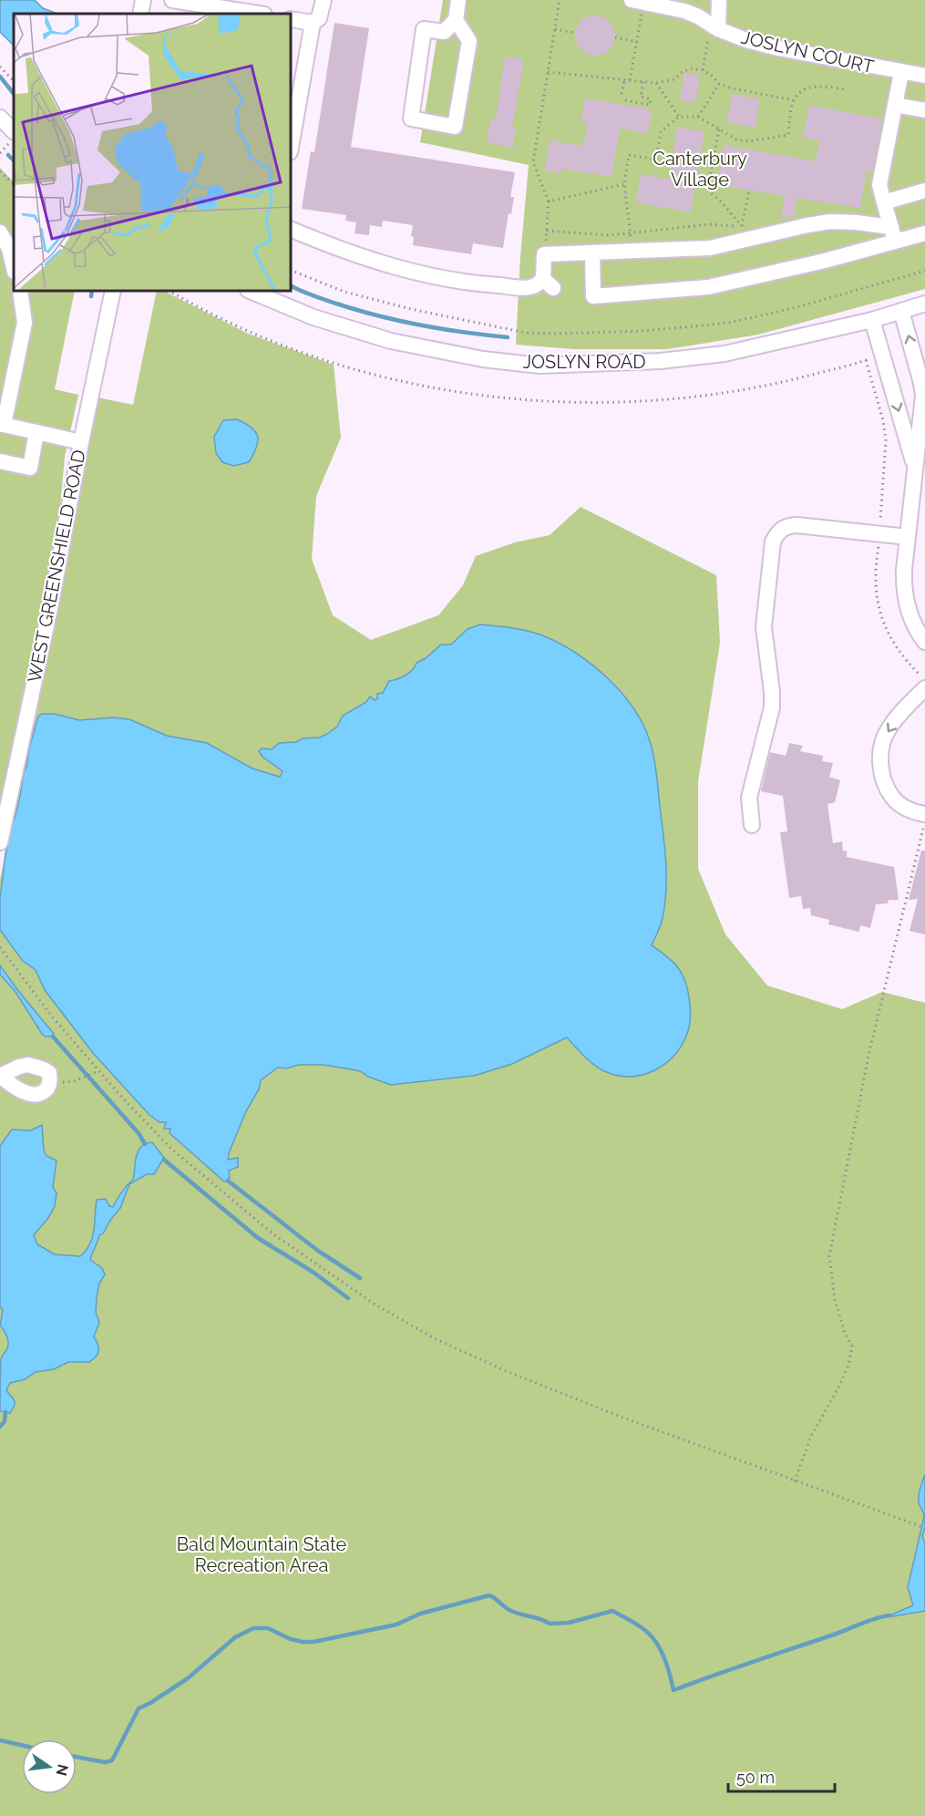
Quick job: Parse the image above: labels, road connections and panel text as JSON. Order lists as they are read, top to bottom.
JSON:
{
  "streets": {
    "street": ["JOSLYN COURT", "JOSLYN ROAD", "WEST GREENSHIELD ROAD"]
  },
  "parks": ["Canterbury Village", "Bald Mountain State Recreation Area"],
  "scale_bar": "50 m",
  "north": "right"
}
